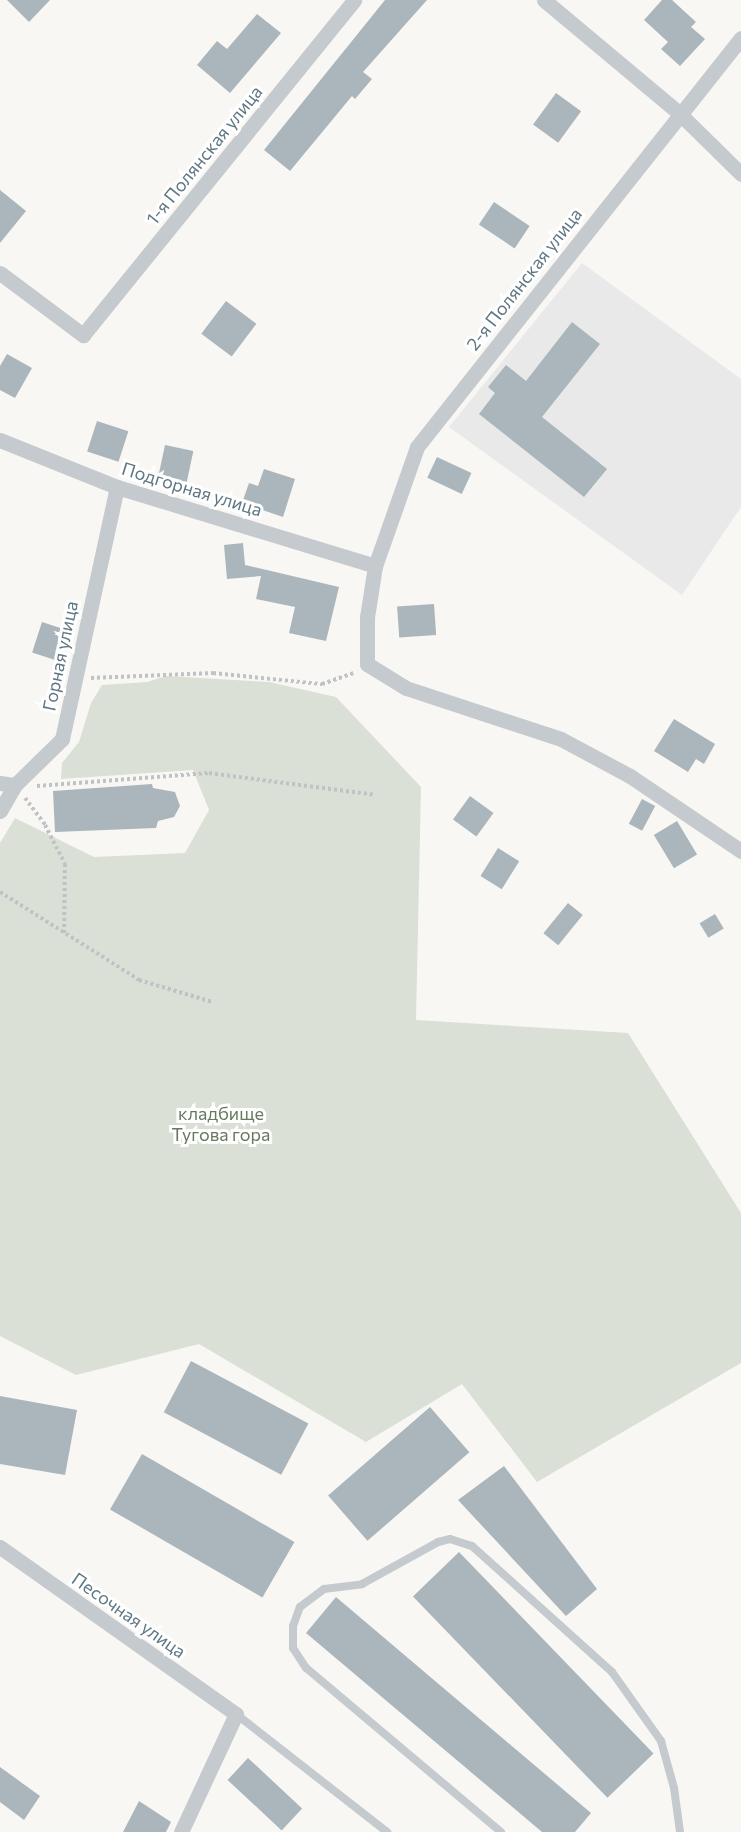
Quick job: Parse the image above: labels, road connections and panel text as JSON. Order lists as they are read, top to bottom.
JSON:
{
  "streets": {
    "street": [
      "1-я Полянская улица",
      "2-я Полянская улица",
      "Подгорная улица",
      "Горная улица",
      "Песочная улица"
    ]
  },
  "crossings": [
    ["2-я Полянская улица", "Подгорная улица"],
    ["Подгорная улица", "Горная улица"]
  ],
  "parks": ["кладбище Тугова гора"]
}
